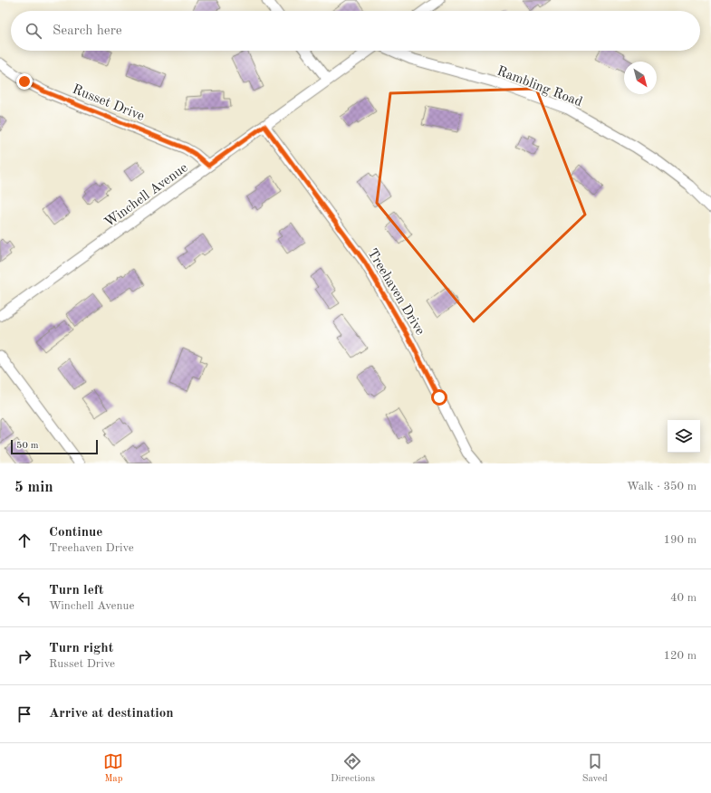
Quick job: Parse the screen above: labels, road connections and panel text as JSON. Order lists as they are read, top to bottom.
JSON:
{
  "streets": {
    "street": [
      "Rambling Road",
      "Russet Drive",
      "Winchell Avenue",
      "Treehaven Drive"
    ]
  },
  "crossings": [
    ["Russet Drive", "Winchell Avenue"],
    ["Winchell Avenue", "Treehaven Drive"]
  ],
  "scale_bar": "50 m",
  "north": "bottom right",
  "page": {
    "search": "Search here",
    "scale": "50 m",
    "heading": ["5 min", "Walk · 350 m"],
    "list": [
      ["Continue", "Treehaven Drive", "190 m"],
      ["Turn left", "Winchell Avenue", "40 m"],
      ["Turn right", "Russet Drive", "120 m"],
      "Arrive at destination"
    ],
    "nav": ["Map", "Directions", "Saved"]
  }
}
